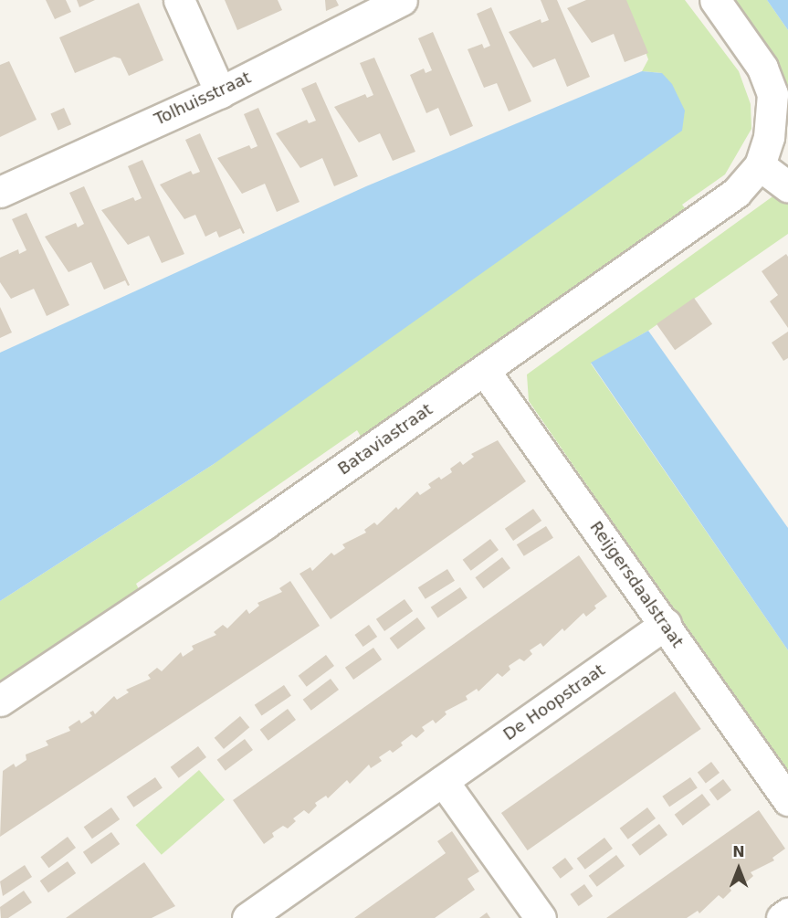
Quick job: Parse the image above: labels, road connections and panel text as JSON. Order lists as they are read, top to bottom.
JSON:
{
  "streets": {
    "street": [
      "Tolhuisstraat",
      "Bataviastraat",
      "Reijgersdaalstraat",
      "De Hoopstraat"
    ]
  },
  "crossings": [
    ["Bataviastraat", "Reijgersdaalstraat"],
    ["Reijgersdaalstraat", "De Hoopstraat"]
  ],
  "north": "top"
}
